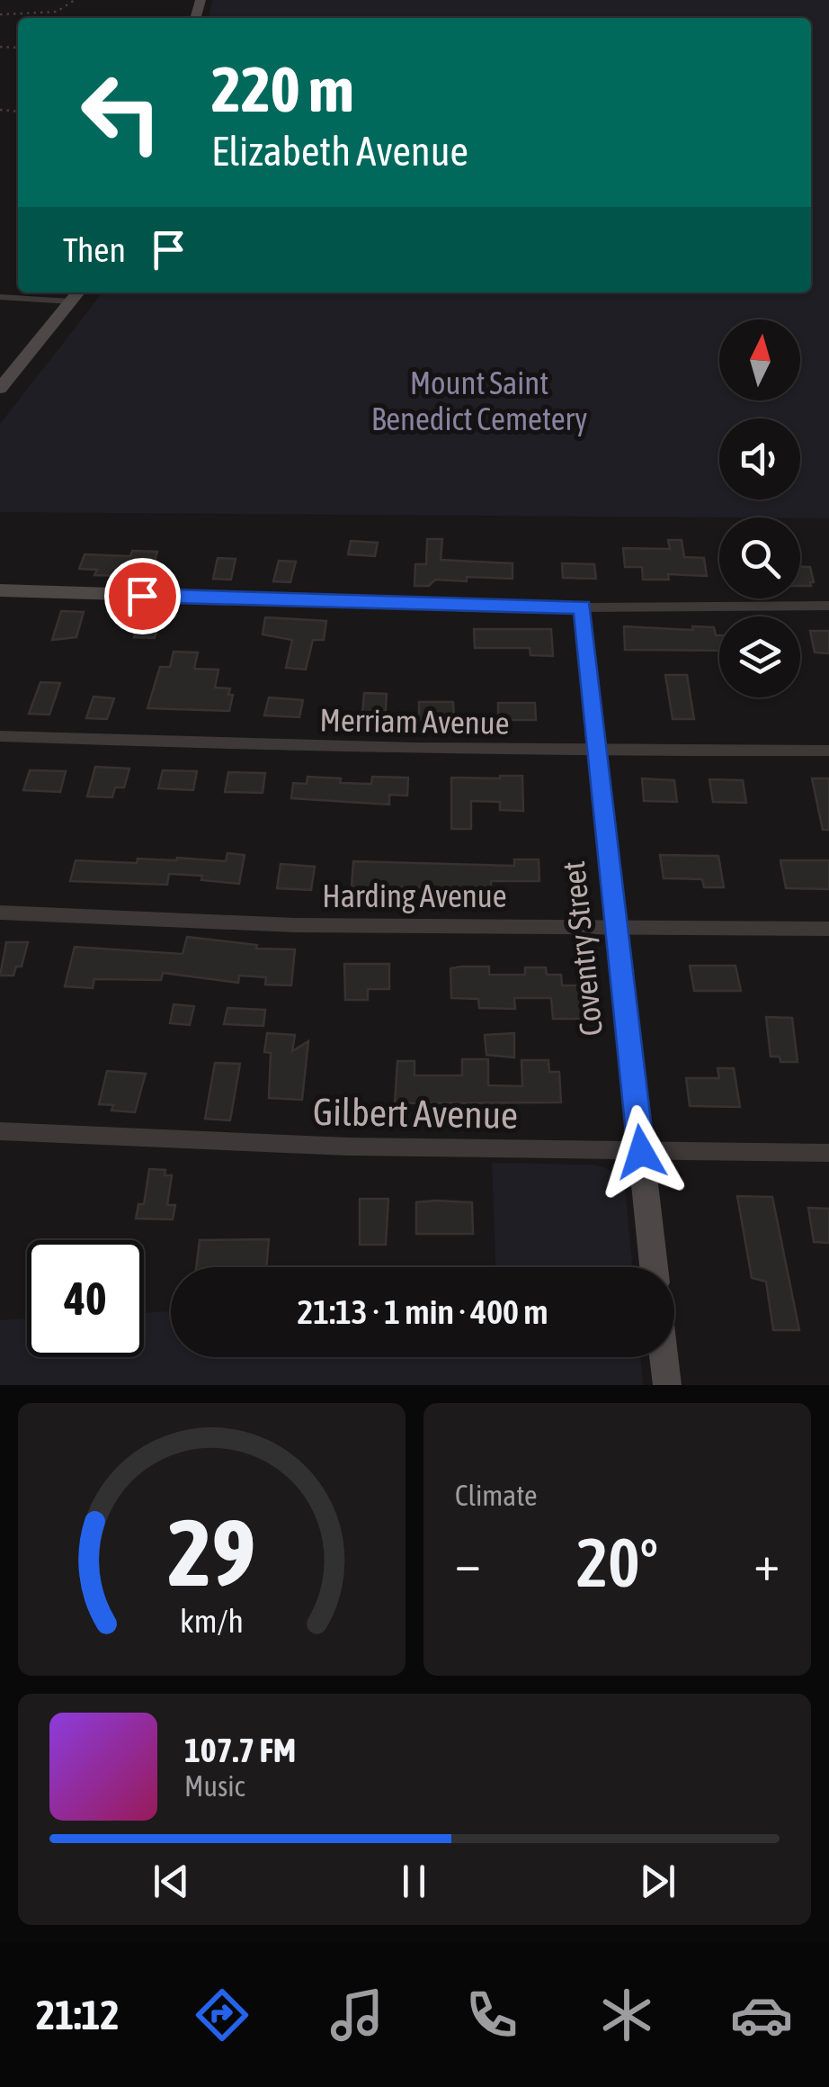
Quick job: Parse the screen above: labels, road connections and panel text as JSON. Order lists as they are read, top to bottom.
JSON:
{
  "streets": {
    "street": [
      "Merriam Avenue",
      "Harding Avenue",
      "Coventry Street",
      "Gilbert Avenue"
    ]
  },
  "crossings": [
    ["Merriam Avenue", "Coventry Street"],
    ["Harding Avenue", "Coventry Street"],
    ["Coventry Street", "Gilbert Avenue"]
  ],
  "parks": ["Mount Saint Benedict Cemetery"],
  "north": "top",
  "page": {
    "turn": ["220 m", "Elizabeth Avenue"],
    "then": "Then",
    "limit": "40",
    "trip": "21:13 · 1 min · 400 m",
    "tile": "Climate",
    "heat": ["−", "20°", "+"],
    "song": ["107.7 FM", "Music"],
    "tabs": "21:12",
    "gauge": ["29", "km/h"]
  }
}
